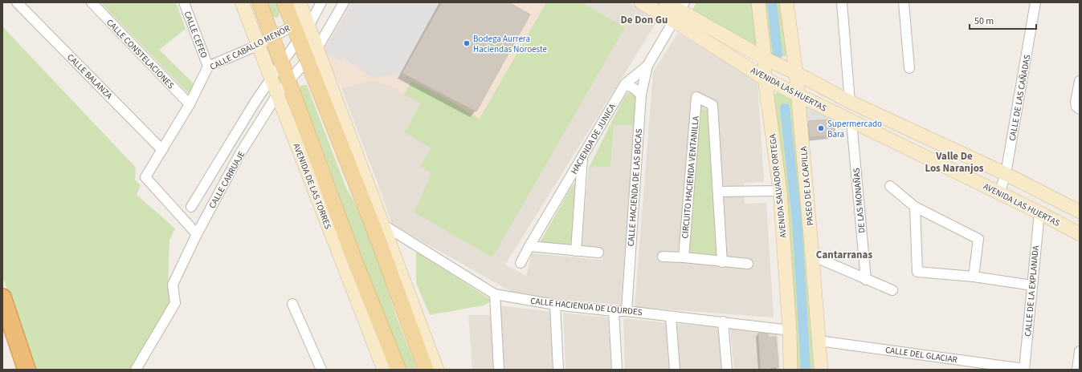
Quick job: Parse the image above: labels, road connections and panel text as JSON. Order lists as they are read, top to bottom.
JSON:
{
  "streets": {
    "main road": ["AVENIDA DE LAS TORRES"],
    "street": [
      "CALLE CEFEO",
      "CALLE CABALLO MENOR",
      "CALLE CONSTELACIONES",
      "CALLE BALANZA",
      "AVENIDA LAS HUERTAS",
      "CALLE DE LAS CAÑADAS",
      "HACIENDA DE JUNICA",
      "CIRCUITO HACIENDA VENTANILLA",
      "CALLE CARRUAJE",
      "AVENIDA SALVADOR ORTEGA",
      "PASEO DE LA CAPILLA",
      "CALLE HACIENDA DE LAS BOCAS",
      "DE LAS MONAÑAS",
      "CALLE DE LA EXPLANADA",
      "CALLE HACIENDA DE LOURDES",
      "CALLE DEL GLACIAR"
    ]
  },
  "crossings": [
    ["CALLE CEFEO", "CALLE CABALLO MENOR"],
    ["CALLE CABALLO MENOR", "CALLE CONSTELACIONES"],
    ["CALLE CABALLO MENOR", "CALLE BALANZA"],
    ["CALLE CABALLO MENOR", "CALLE CARRUAJE"],
    ["CALLE CABALLO MENOR", "AVENIDA DE LAS TORRES"],
    ["AVENIDA LAS HUERTAS", "CALLE DE LAS CAÑADAS"],
    ["AVENIDA LAS HUERTAS", "HACIENDA DE JUNICA"],
    ["AVENIDA LAS HUERTAS", "AVENIDA SALVADOR ORTEGA"],
    ["AVENIDA LAS HUERTAS", "PASEO DE LA CAPILLA"],
    ["AVENIDA LAS HUERTAS", "DE LAS MONAÑAS"],
    ["AVENIDA LAS HUERTAS", "CALLE DE LA EXPLANADA"],
    ["HACIENDA DE JUNICA", "CALLE HACIENDA DE LAS BOCAS"],
    ["CALLE CARRUAJE", "AVENIDA DE LAS TORRES"],
    ["AVENIDA SALVADOR ORTEGA", "CALLE HACIENDA DE LOURDES"],
    ["PASEO DE LA CAPILLA", "CALLE DEL GLACIAR"],
    ["CALLE HACIENDA DE LAS BOCAS", "CALLE HACIENDA DE LOURDES"],
    ["CALLE DE LA EXPLANADA", "CALLE DEL GLACIAR"]
  ],
  "districts": ["De Don Gu", "Valle De Los Naranjos", "Cantarranas"],
  "places": ["Bodega Aurrera Haciendas Noroeste", "Supermercado Bara"],
  "scale_bar": "50 m"
}
